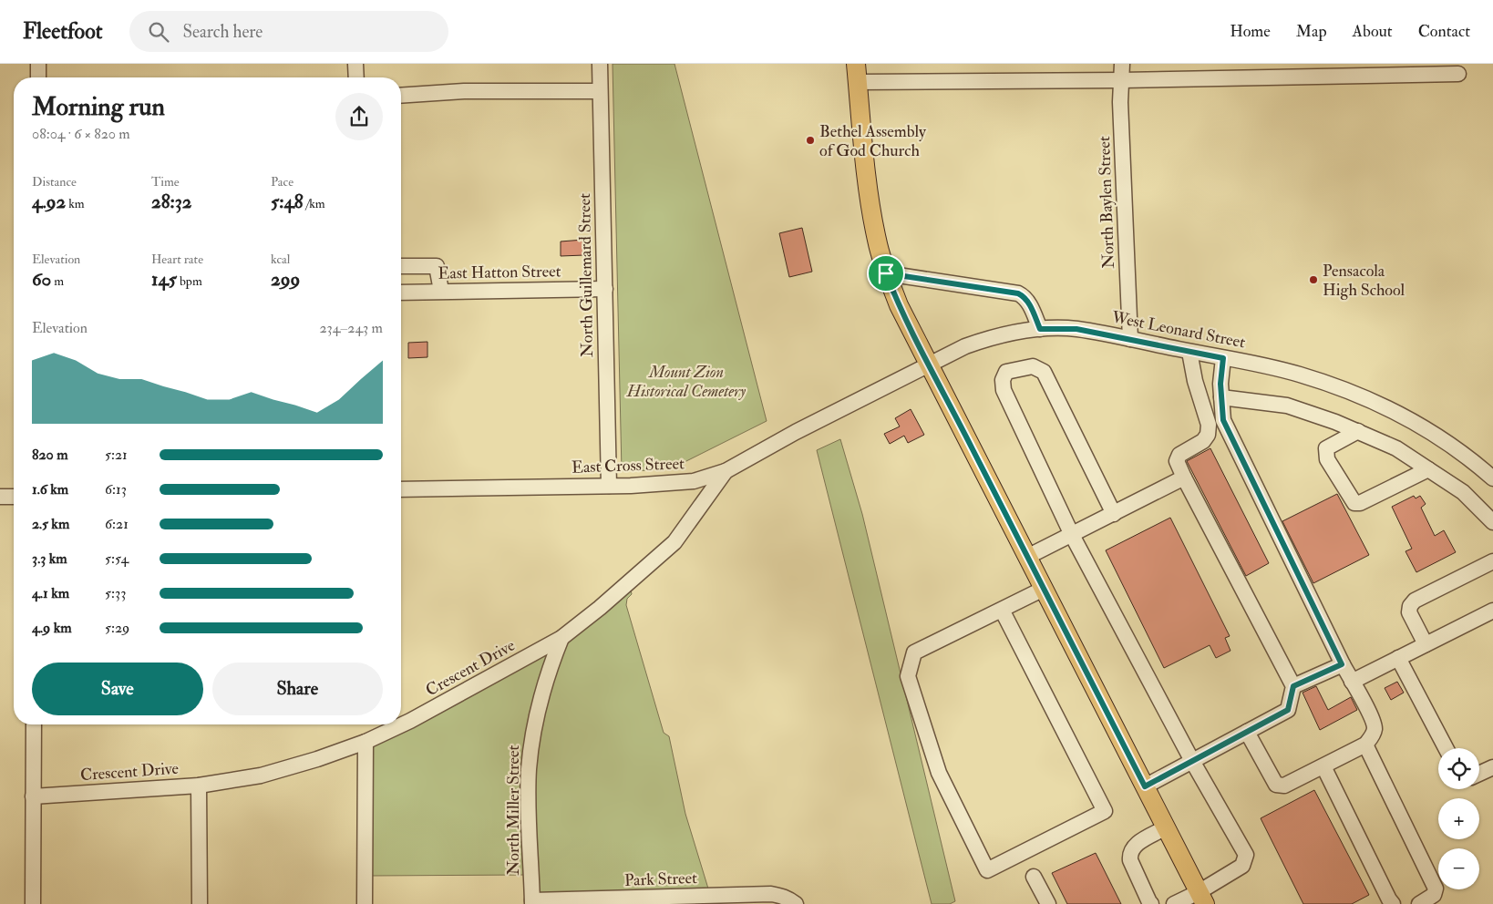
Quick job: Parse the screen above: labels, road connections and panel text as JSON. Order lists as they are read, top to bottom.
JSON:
{
  "streets": {
    "street": [
      "North Baylen Street",
      "East Hatton Street",
      "North Guillemard Street",
      "West Leonard Street",
      "East Cross Street",
      "Crescent Drive",
      "North Miller Street",
      "Park Street"
    ]
  },
  "crossings": [
    ["North Baylen Street", "West Leonard Street"],
    ["East Hatton Street", "North Guillemard Street"],
    ["North Guillemard Street", "East Cross Street"],
    ["West Leonard Street", "East Cross Street"],
    ["East Cross Street", "Crescent Drive"],
    ["Crescent Drive", "North Miller Street"],
    ["North Miller Street", "Park Street"]
  ],
  "parks": ["Mount Zion Historical Cemetery"],
  "places": ["Bethel Assembly of God Church", "Pensacola High School"],
  "page": {
    "header": "Fleetfoot",
    "search": "Search here",
    "nav": [
      "Home",
      "Map",
      "About",
      "Contact"
    ],
    "heading": ["Morning run", "08:04 · 6 × 820 m"],
    "stats": [
      ["Distance", "4.92 km"],
      ["Time", "28:32"],
      ["Pace", "5:48 /km"],
      ["Elevation", "60 m"],
      ["Heart rate", "145 bpm"],
      ["kcal", "299"]
    ],
    "chart": ["Elevation", "234–243 m"],
    "list": [
      {
        "name": "820 m",
        "note": "5:21"
      },
      {
        "name": "1.6 km",
        "note": "6:13"
      },
      {
        "name": "2.5 km",
        "note": "6:21"
      },
      {
        "name": "3.3 km",
        "note": "5:54"
      },
      {
        "name": "4.1 km",
        "note": "5:33"
      },
      {
        "name": "4.9 km",
        "note": "5:29"
      }
    ],
    "buttons": ["Save", "Share"],
    "map_buttons": ["+", "−"]
  }
}
